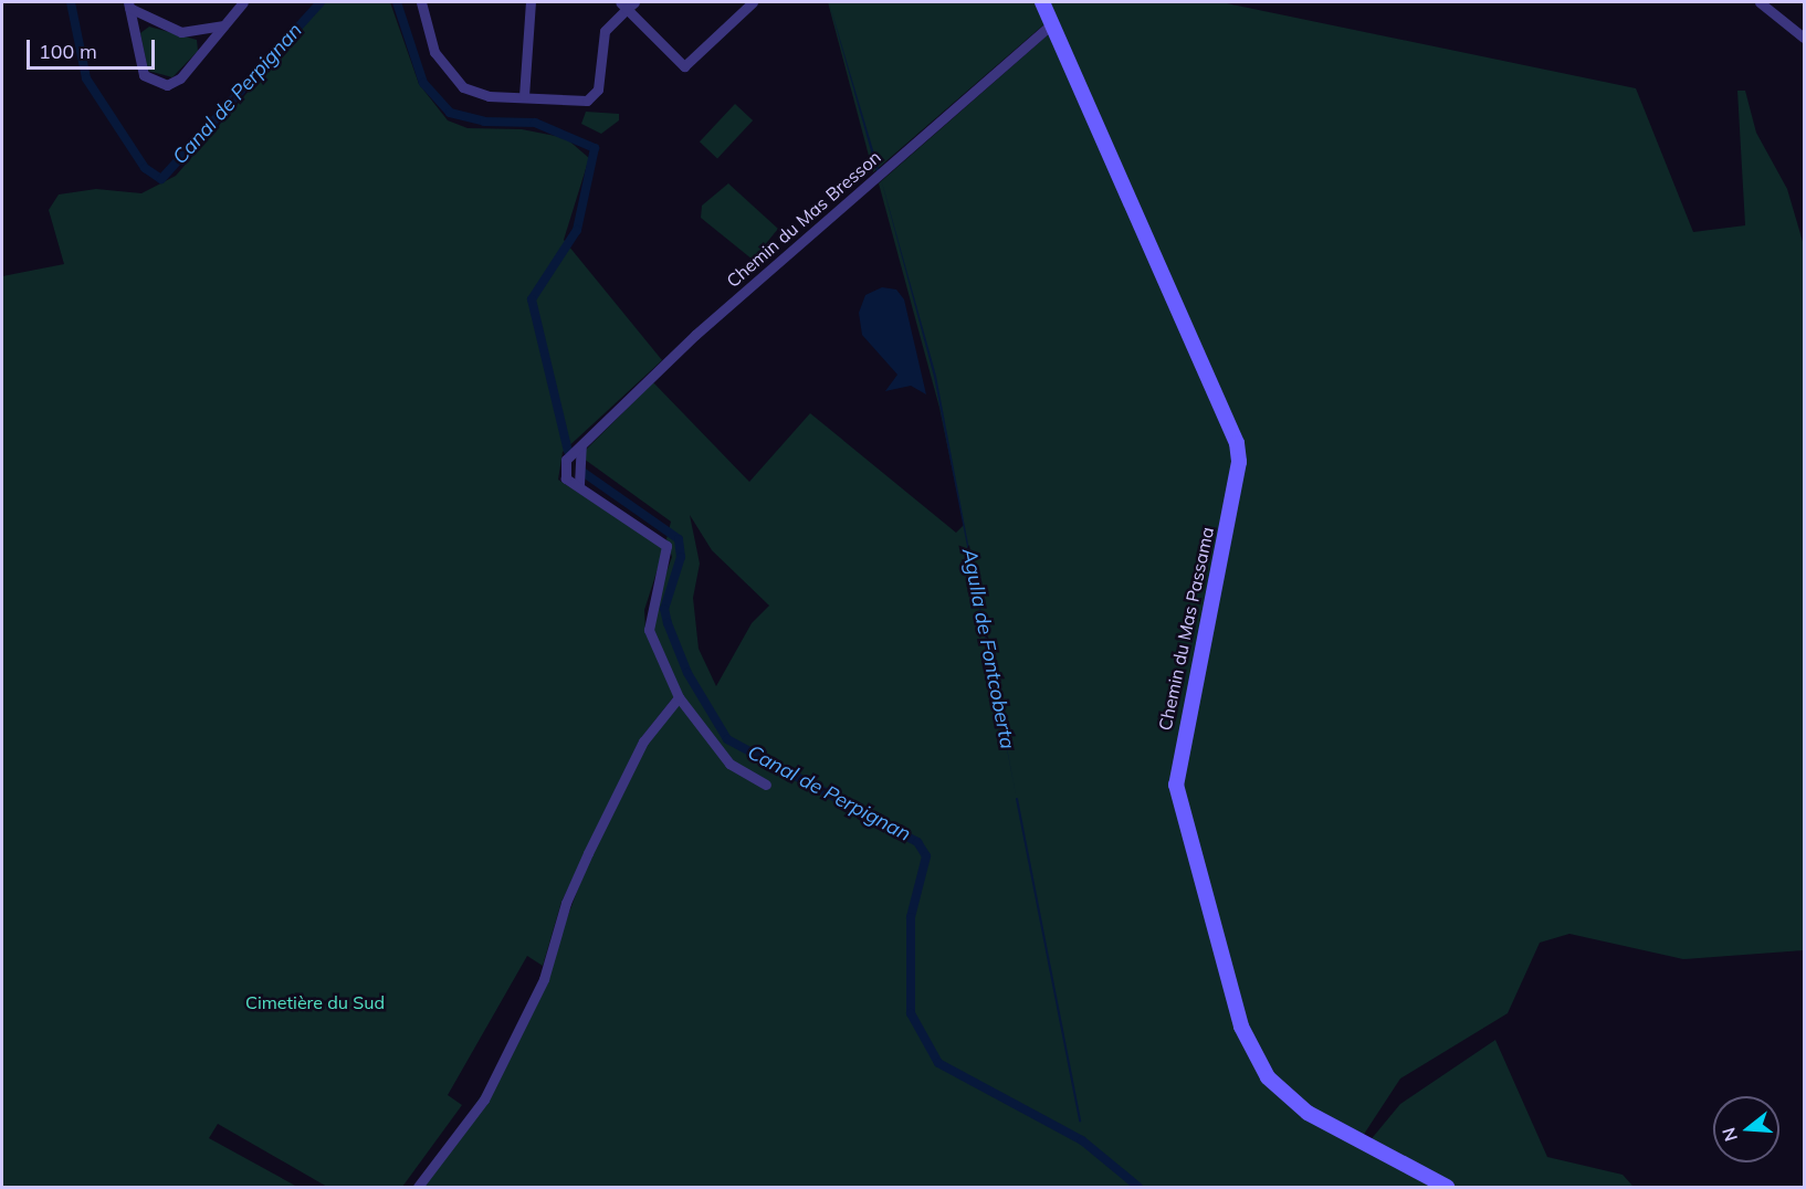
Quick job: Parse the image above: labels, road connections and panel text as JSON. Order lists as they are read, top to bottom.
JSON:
{
  "streets": {
    "street": ["Chemin du Mas Bresson", "Chemin du Mas Passama"]
  },
  "crossings": [
    ["Chemin du Mas Bresson", "Chemin du Mas Passama"]
  ],
  "water": ["Canal de Perpignan", "Agulla de Fontcoberta"],
  "parks": ["Cimetière du Sud"],
  "scale_bar": "100 m",
  "north": "left"
}
